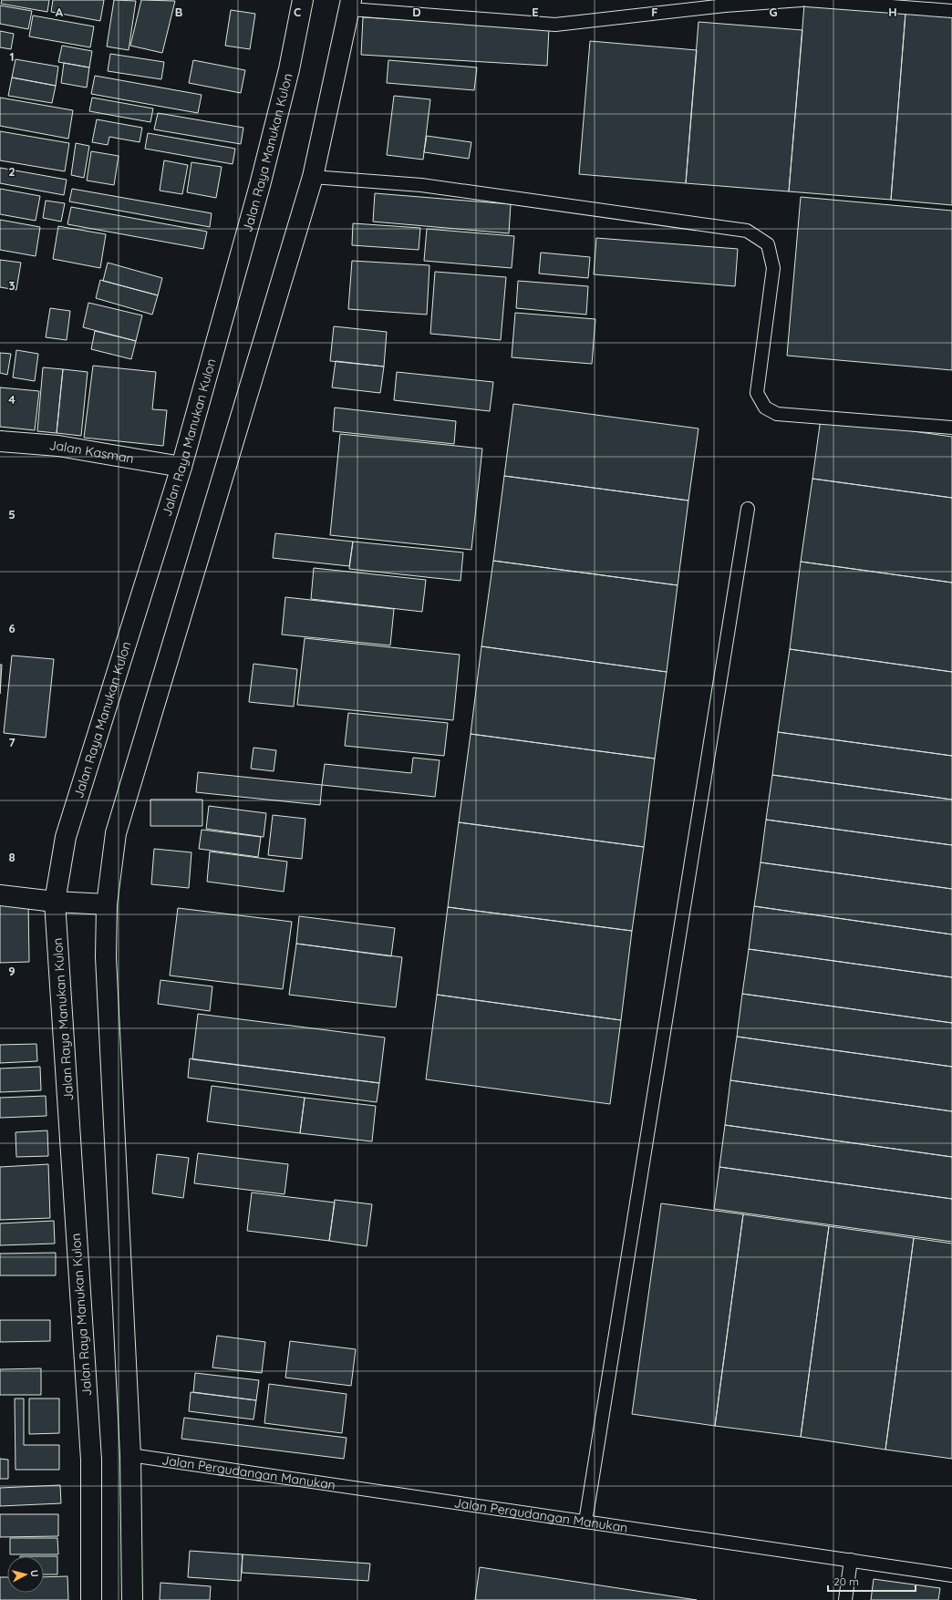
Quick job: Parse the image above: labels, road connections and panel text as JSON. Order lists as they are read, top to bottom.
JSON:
{
  "streets": {
    "main road": ["Jalan Raya Manukan Kulon", "Jalan Kasman"],
    "lane": ["Jalan Pergudangan Manukan"]
  },
  "crossings": [
    ["Jalan Raya Manukan Kulon", "Jalan Kasman"]
  ],
  "scale_bar": "20 m",
  "north": "right",
  "grid": {
    "columns": [
      "A",
      "B",
      "C",
      "D",
      "E",
      "F",
      "G",
      "H"
    ],
    "rows": [
      "1",
      "2",
      "3",
      "4",
      "5",
      "6",
      "7",
      "8",
      "9"
    ]
  }
}
